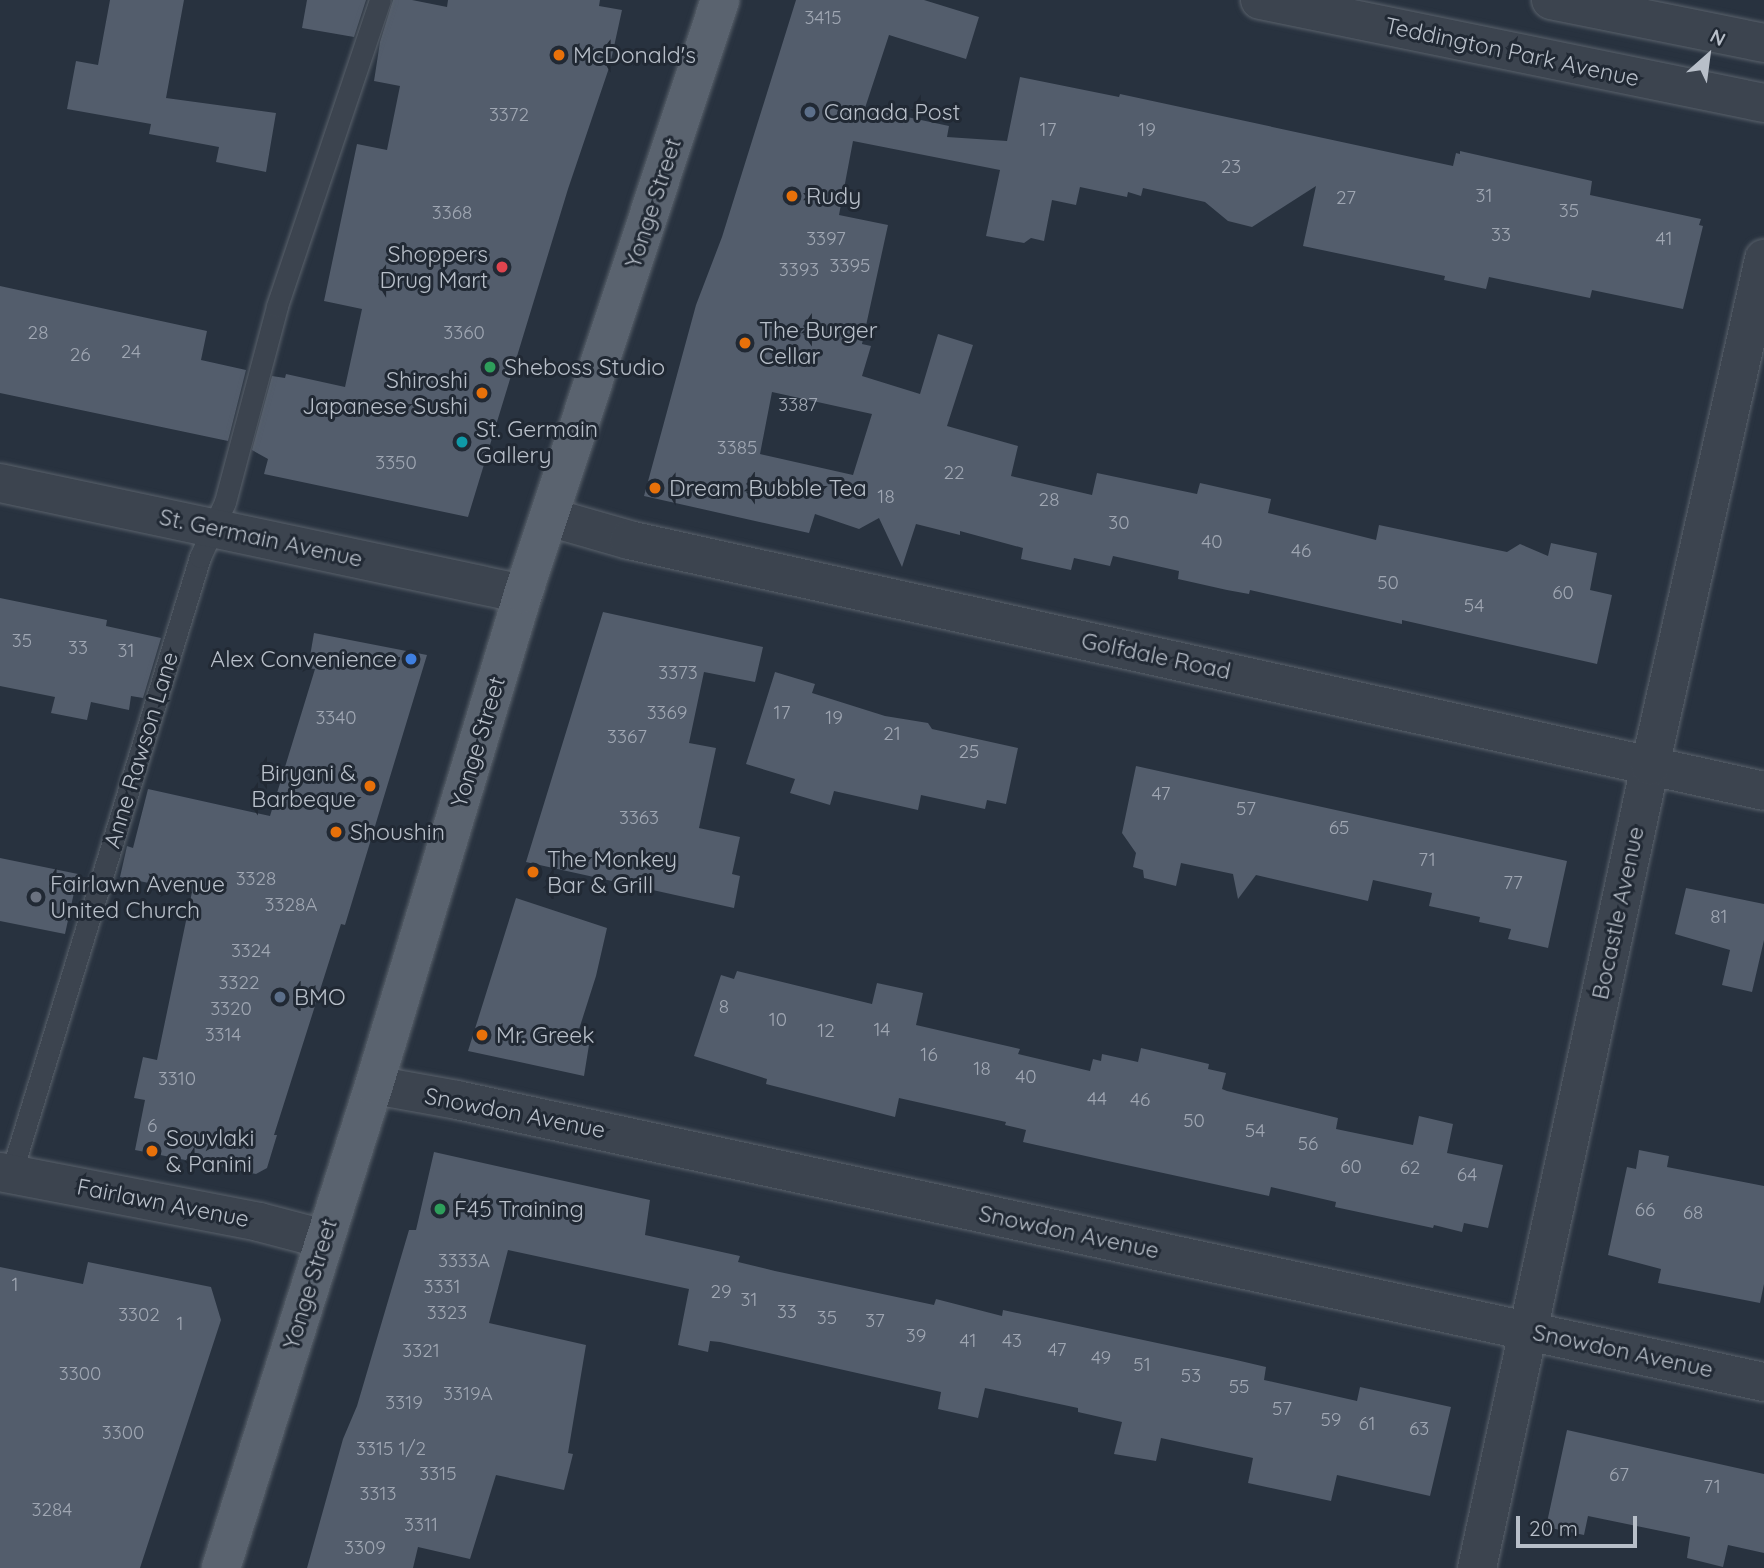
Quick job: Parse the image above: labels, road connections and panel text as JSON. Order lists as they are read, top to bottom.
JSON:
{
  "streets": {
    "main road": ["Yonge Street"],
    "street": [
      "Teddington Park Avenue",
      "St. Germain Avenue",
      "Golfdale Road",
      "Bocastle Avenue",
      "Snowdon Avenue",
      "Fairlawn Avenue"
    ],
    "lane": ["Anne Rawson Lane"]
  },
  "crossings": [
    ["Yonge Street", "St. Germain Avenue"],
    ["Yonge Street", "Golfdale Road"],
    ["Yonge Street", "Snowdon Avenue"],
    ["Yonge Street", "Fairlawn Avenue"],
    ["St. Germain Avenue", "Anne Rawson Lane"],
    ["Golfdale Road", "Bocastle Avenue"],
    ["Anne Rawson Lane", "Fairlawn Avenue"],
    ["Bocastle Avenue", "Snowdon Avenue"]
  ],
  "places": [
    "McDonald's",
    "Canada Post",
    "Rudy",
    "Shoppers Drug Mart",
    "The Burger Cellar",
    "Sheboss Studio",
    "Shiroshi Japanese Sushi",
    "St. Germain Gallery",
    "Dream Bubble Tea",
    "Alex Convenience",
    "Biryani & Barbeque",
    "Shoushin",
    "The Monkey Bar & Grill",
    "Fairlawn Avenue United Church",
    "BMO",
    "Mr. Greek",
    "Souvlaki & Panini",
    "F45 Training"
  ],
  "house_numbers": [
    "3415",
    "3372",
    "17",
    "19",
    "23",
    "31",
    "27",
    "35",
    "3368",
    "33",
    "3397",
    "41",
    "3395",
    "3393",
    "28",
    "3360",
    "24",
    "26",
    "3387",
    "3385",
    "3350",
    "22",
    "18",
    "28",
    "30",
    "40",
    "46",
    "50",
    "60",
    "54",
    "35",
    "33",
    "31",
    "3373",
    "3369",
    "17",
    "3340",
    "19",
    "21",
    "3367",
    "25",
    "47",
    "57",
    "3363",
    "65",
    "71",
    "3328",
    "77",
    "3328A",
    "81",
    "3324",
    "3322",
    "8",
    "3320",
    "10",
    "14",
    "12",
    "3314",
    "16",
    "18",
    "40",
    "3310",
    "44",
    "46",
    "50",
    "6",
    "54",
    "56",
    "60",
    "62",
    "64",
    "66",
    "68",
    "3333A",
    "1",
    "3331",
    "29",
    "31",
    "33",
    "3323",
    "3302",
    "35",
    "37",
    "1",
    "39",
    "41",
    "43",
    "47",
    "3321",
    "49",
    "51",
    "3300",
    "53",
    "55",
    "3319A",
    "3319",
    "57",
    "59",
    "61",
    "63",
    "3300",
    "3315 1/2",
    "3315",
    "67",
    "71",
    "3313",
    "3284",
    "3311",
    "3309"
  ],
  "scale_bar": "20 m",
  "north": "top right"
}
